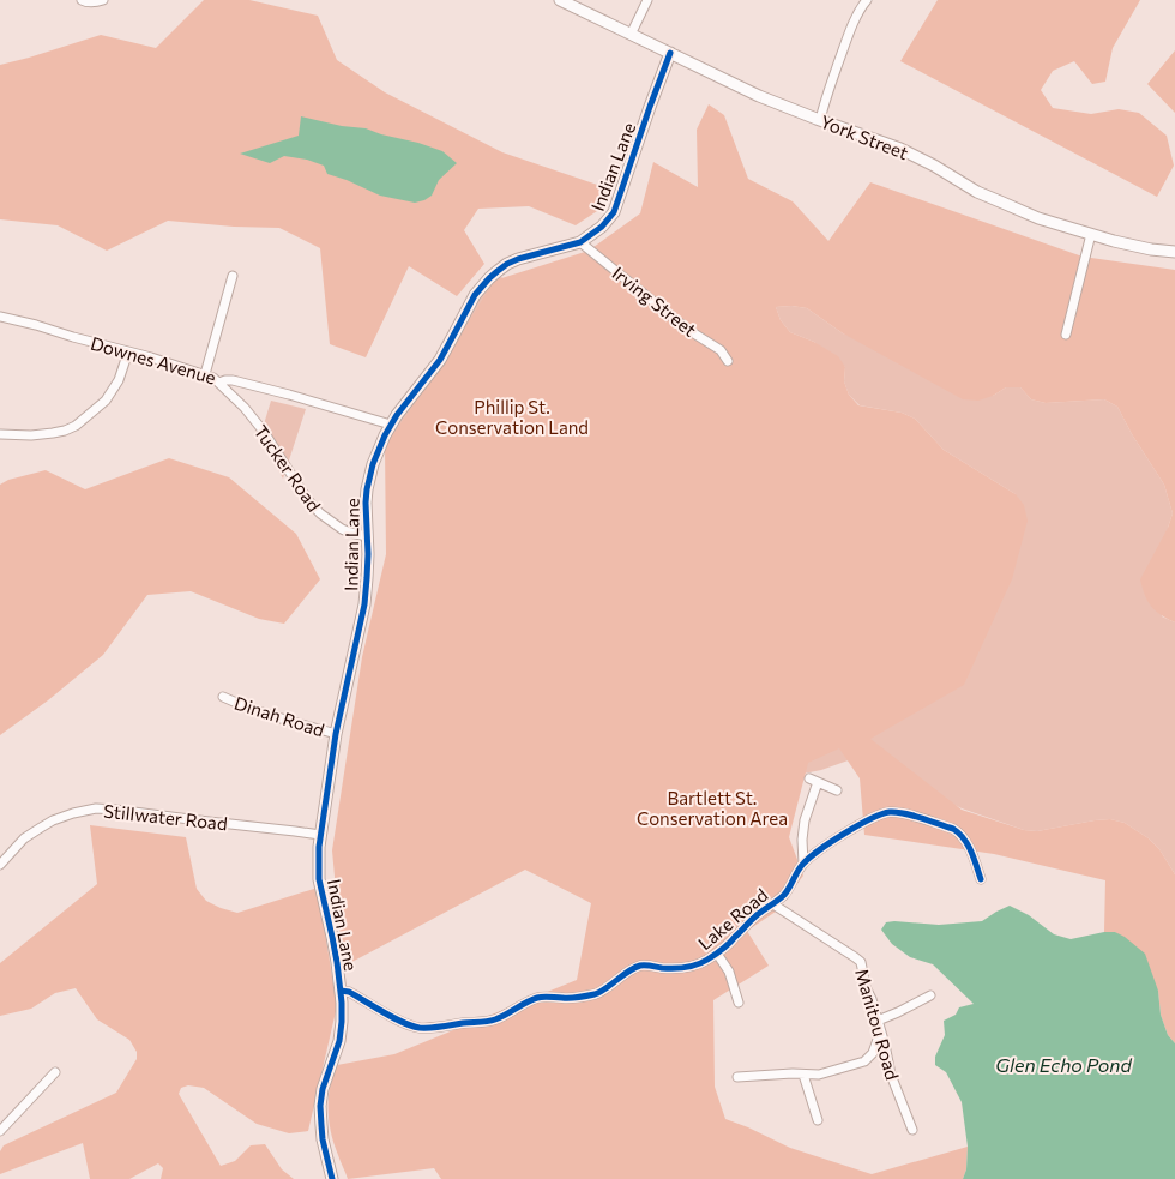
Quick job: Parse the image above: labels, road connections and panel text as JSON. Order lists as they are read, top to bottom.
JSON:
{
  "streets": {
    "street": [
      "York Street",
      "Indian Lane",
      "Irving Street",
      "Downes Avenue",
      "Tucker Road",
      "Dinah Road",
      "Stillwater Road",
      "Lake Road",
      "Manitou Road"
    ]
  },
  "crossings": [
    ["York Street", "Indian Lane"],
    ["Indian Lane", "Irving Street"],
    ["Indian Lane", "Downes Avenue"],
    ["Indian Lane", "Tucker Road"],
    ["Indian Lane", "Dinah Road"],
    ["Indian Lane", "Stillwater Road"],
    ["Indian Lane", "Lake Road"],
    ["Downes Avenue", "Tucker Road"],
    ["Lake Road", "Manitou Road"]
  ],
  "water": ["Glen Echo Pond"],
  "parks": ["Phillip St. Conservation Land", "Bartlett St. Conservation Area"]
}
